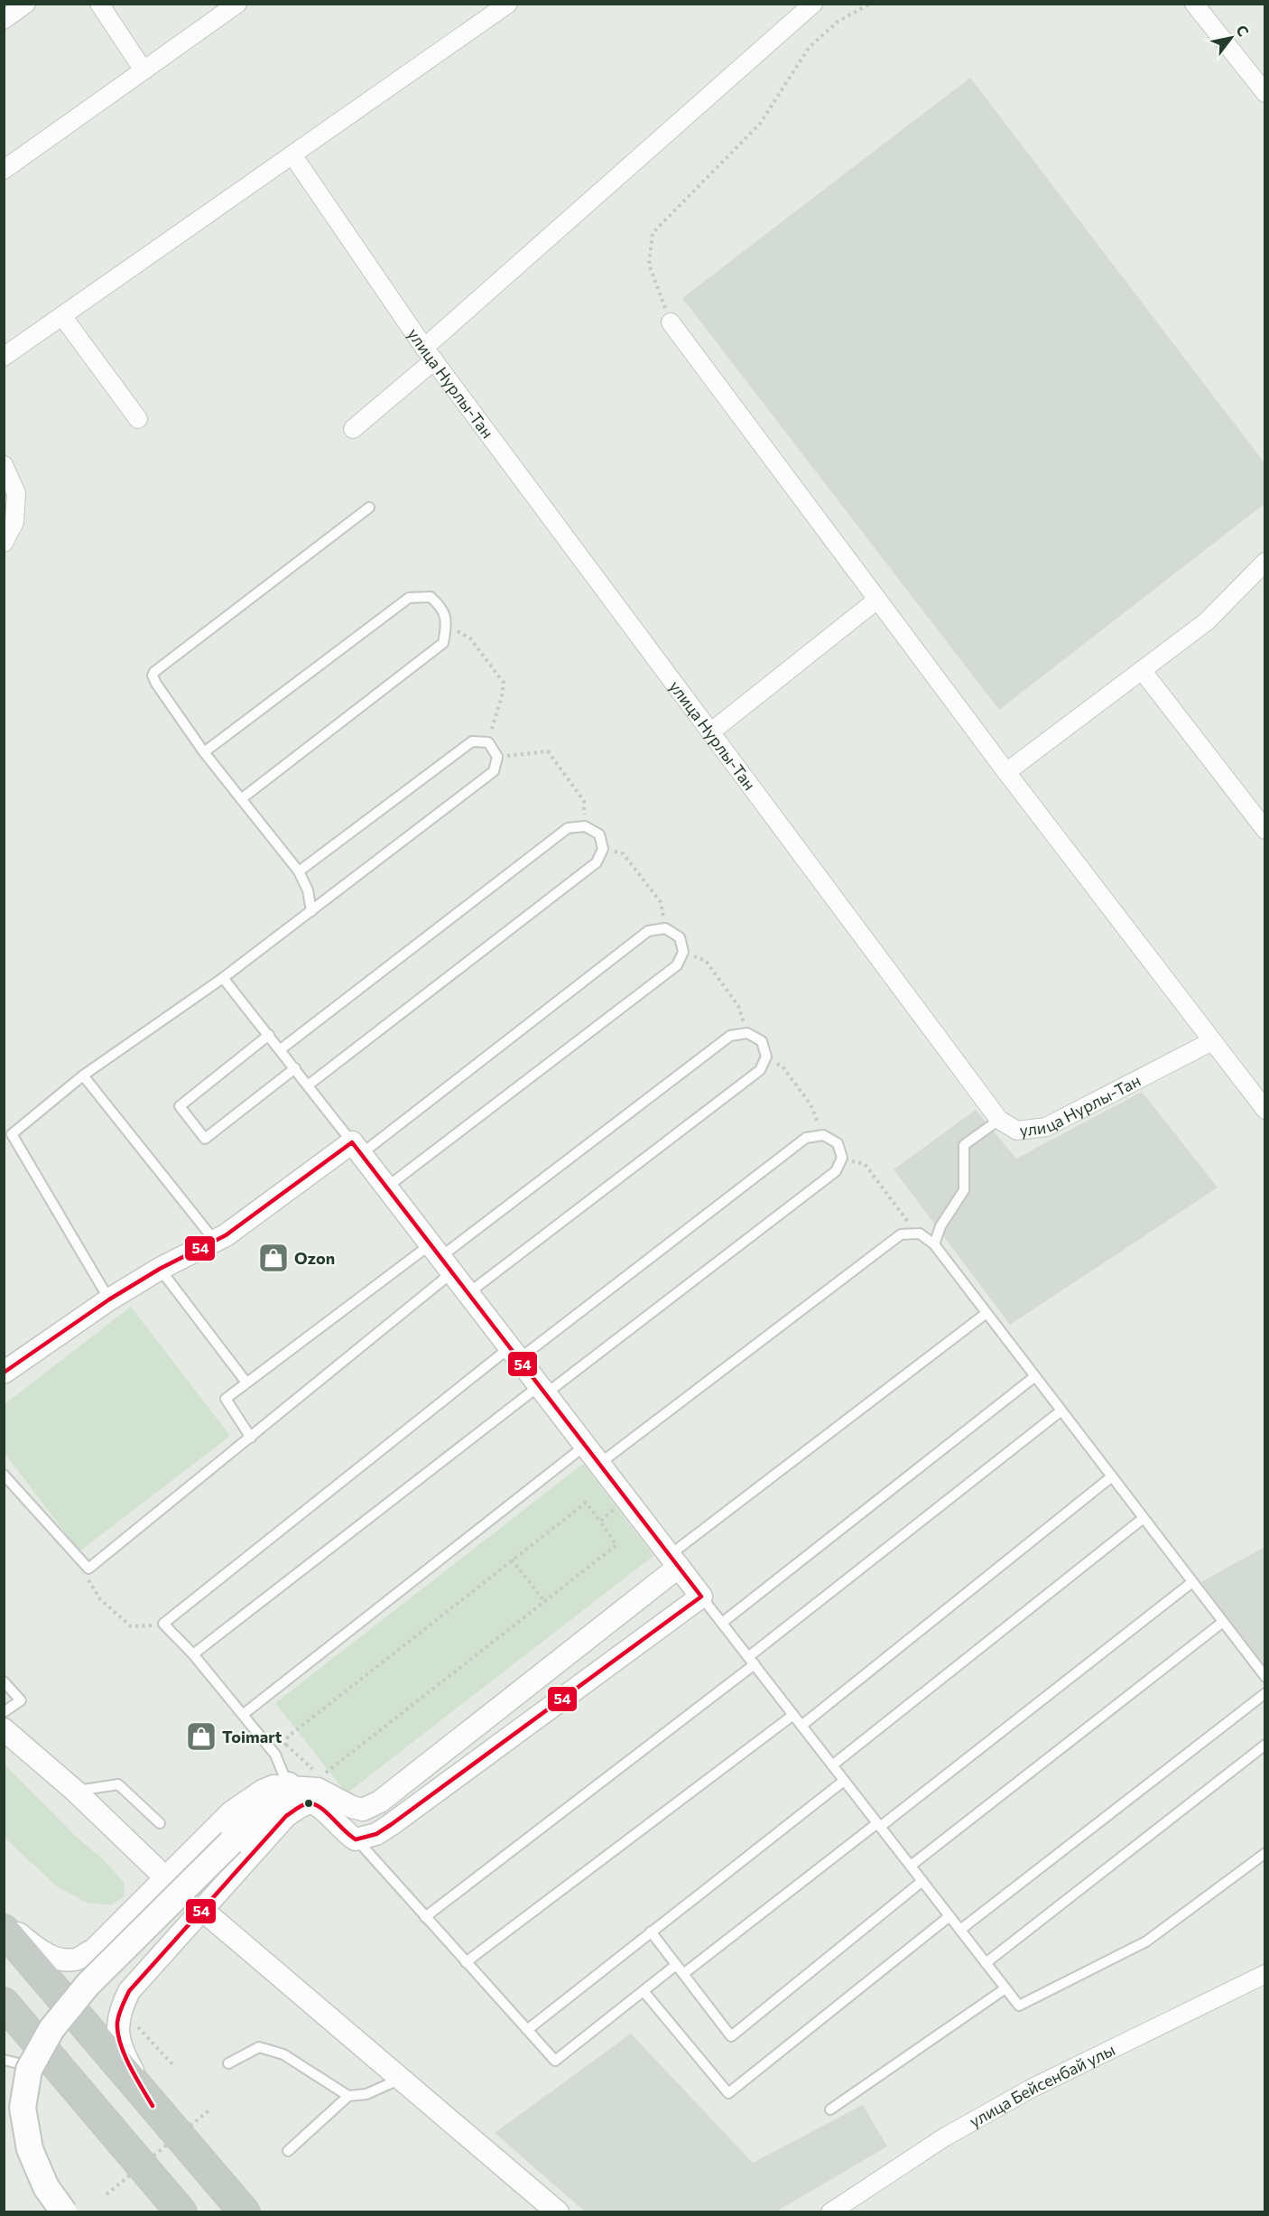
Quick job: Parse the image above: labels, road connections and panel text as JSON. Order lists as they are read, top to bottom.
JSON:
{
  "streets": {
    "street": ["улица Нурлы-Тан", "улица Бейсенбай улы"]
  },
  "places": {
    "shop": ["Ozon", "Toimart"]
  },
  "lines": ["transit line 54"],
  "north": "top right"
}
